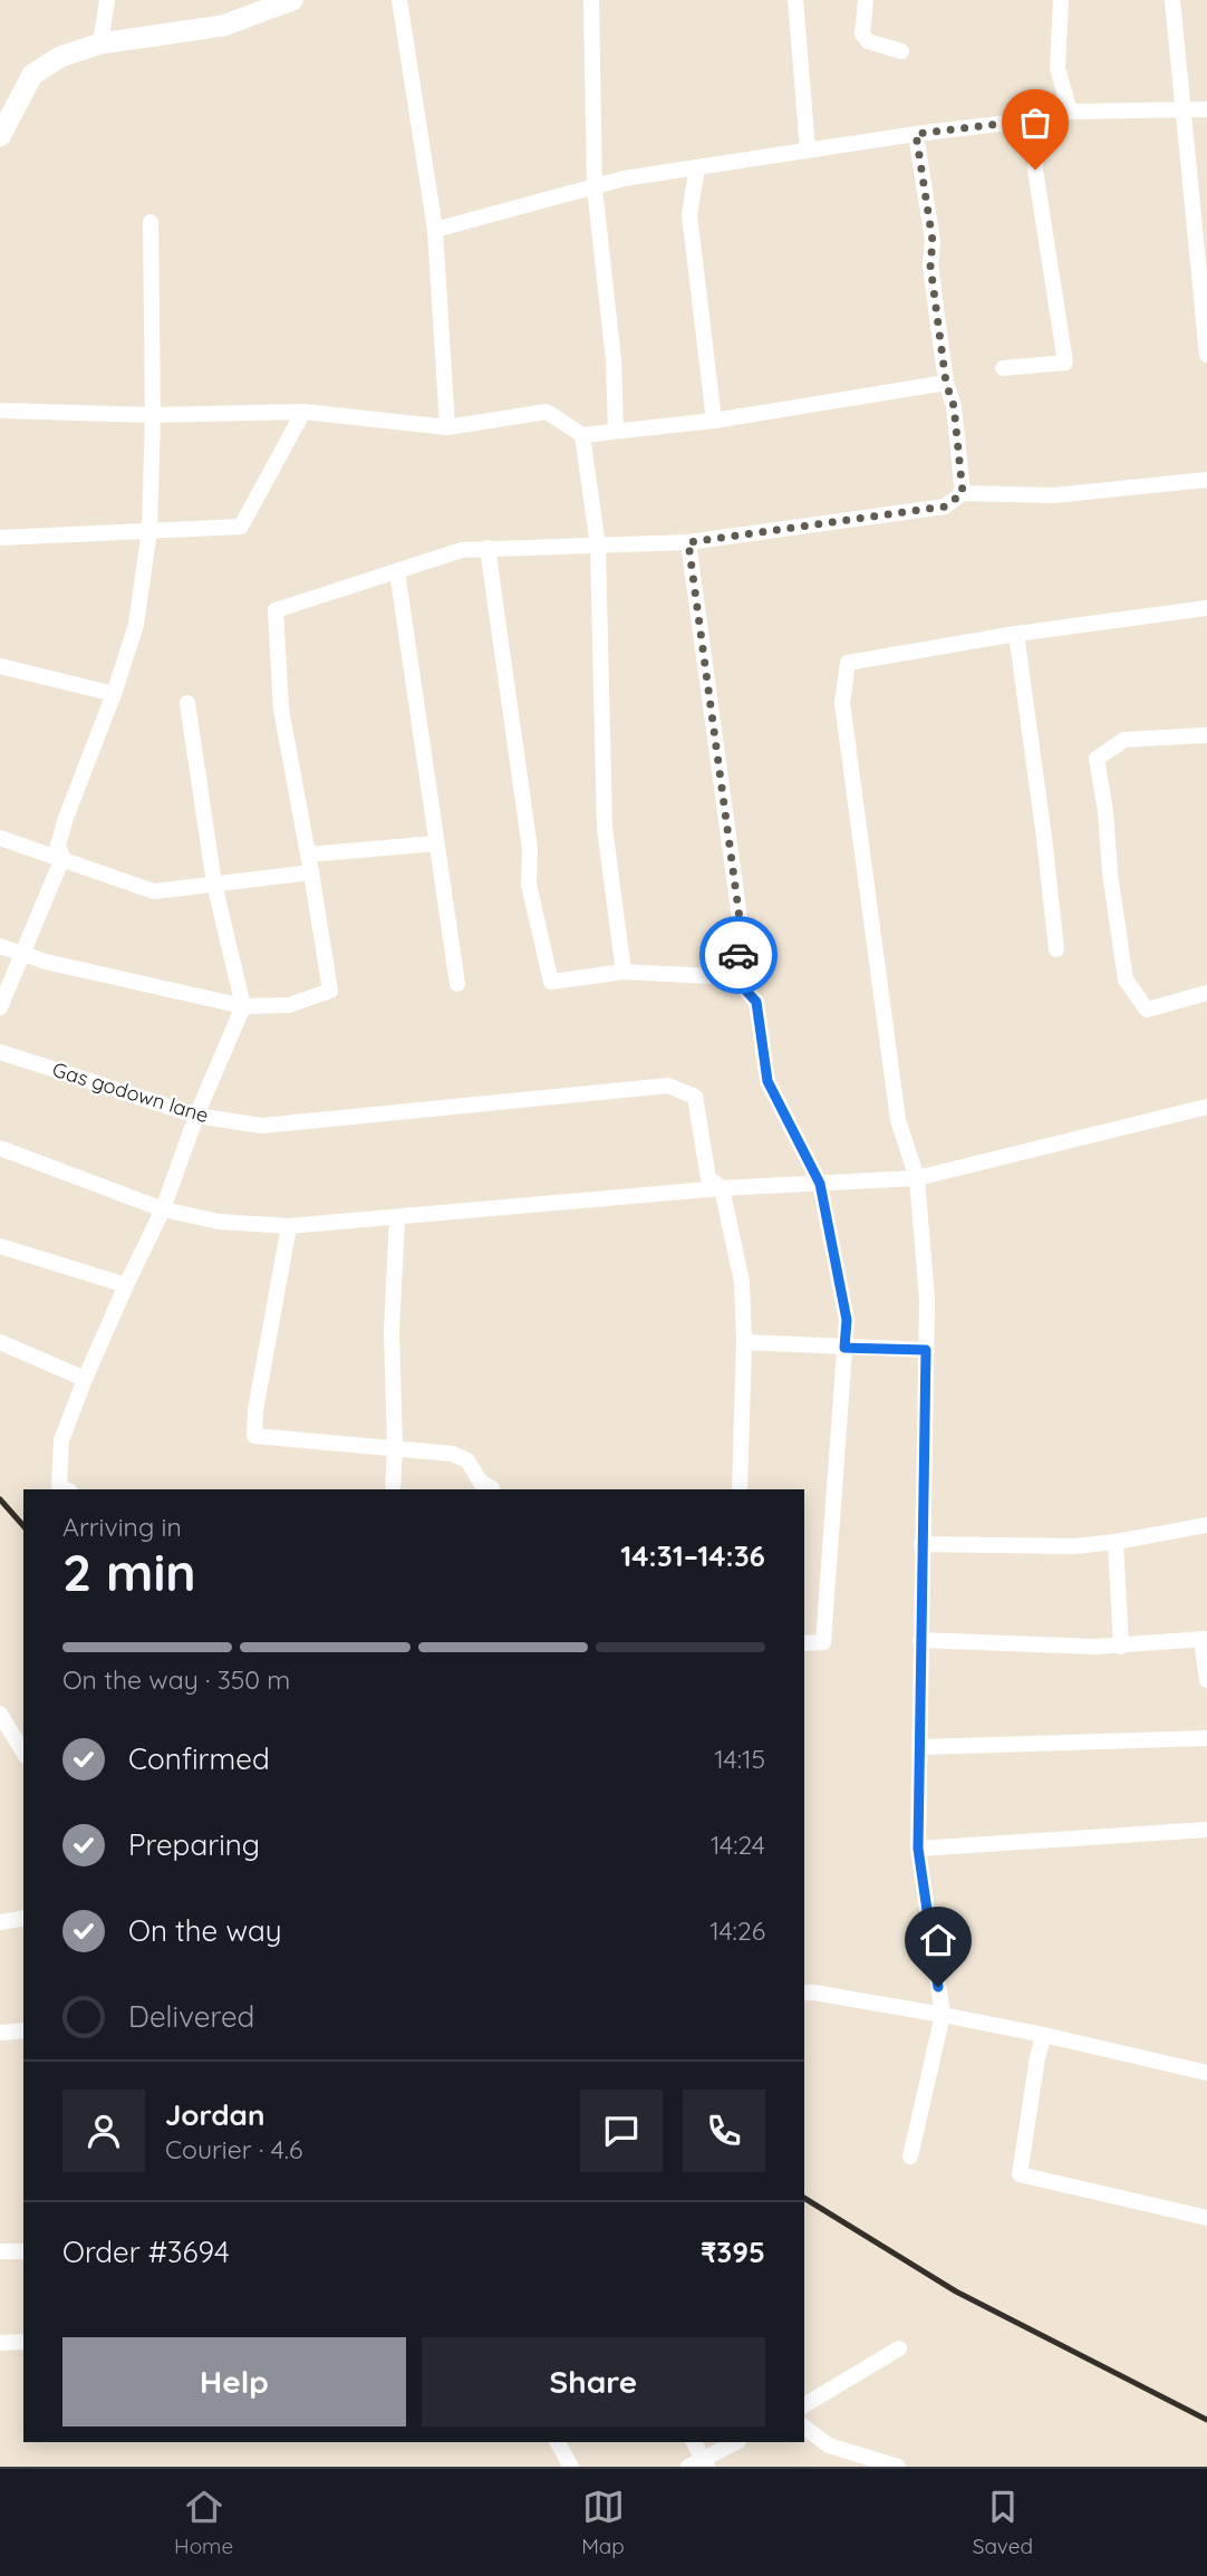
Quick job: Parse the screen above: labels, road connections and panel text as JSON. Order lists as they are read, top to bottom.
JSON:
{
  "streets": {
    "street": ["Gas godown lane"]
  },
  "page": {
    "heading": ["2 min", "Arriving in", "14:31–14:36"],
    "panel": [
      "Jordan",
      "Courier · 4.6",
      "Order #3694",
      "₹395"
    ],
    "bar": "On the way · 350 m",
    "list": [
      ["Confirmed", "14:15"],
      ["Preparing", "14:24"],
      ["On the way", "14:26"],
      "Delivered"
    ],
    "buttons": ["Help", "Share"],
    "tabs": ["Home", "Map", "Saved"]
  }
}
